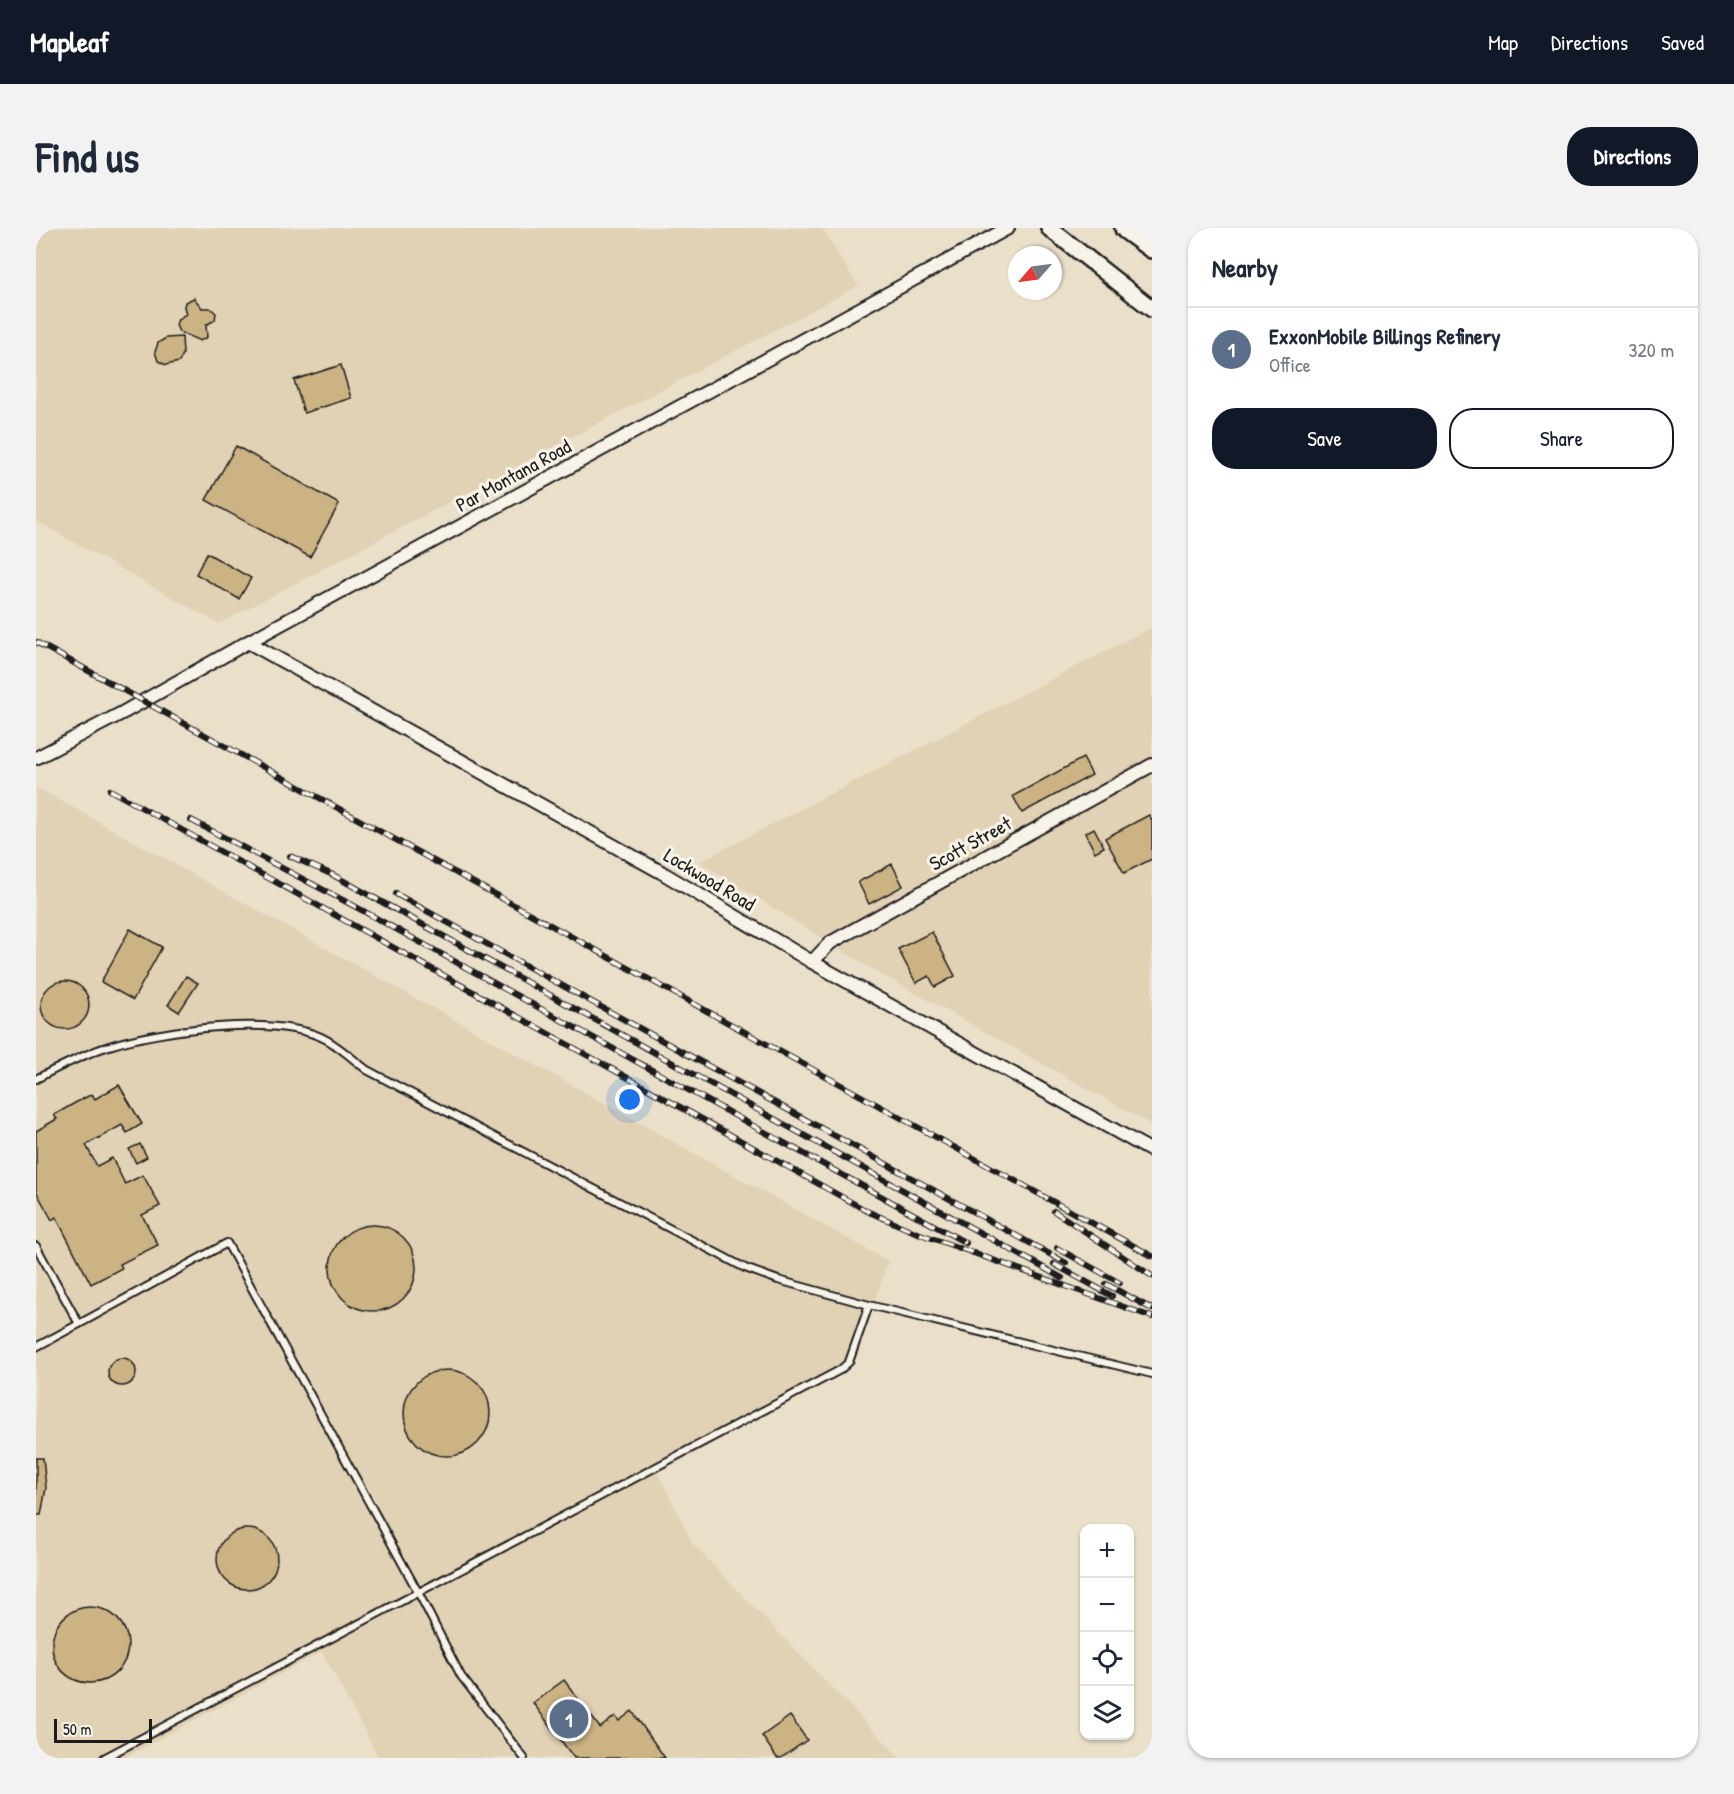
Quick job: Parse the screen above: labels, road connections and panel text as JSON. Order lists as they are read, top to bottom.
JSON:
{
  "streets": {
    "street": ["Par Montana Road", "Scott Street", "Lockwood Road"]
  },
  "crossings": [
    ["Par Montana Road", "Lockwood Road"],
    ["Scott Street", "Lockwood Road"]
  ],
  "scale_bar": "50 m",
  "north": "bottom left",
  "page": {
    "header": "Mapleaf",
    "nav": ["Map", "Directions", "Saved"],
    "buttons": [
      "Directions",
      ["Save", "Share"]
    ],
    "title": "Find us",
    "heading": "Nearby",
    "list": [
      {
        "mark": "1",
        "name": "ExxonMobile Billings Refinery",
        "note": "Office",
        "value": "320 m"
      }
    ],
    "map_buttons": ["+", "−"],
    "pins": "1",
    "scale": "50 m"
  }
}
